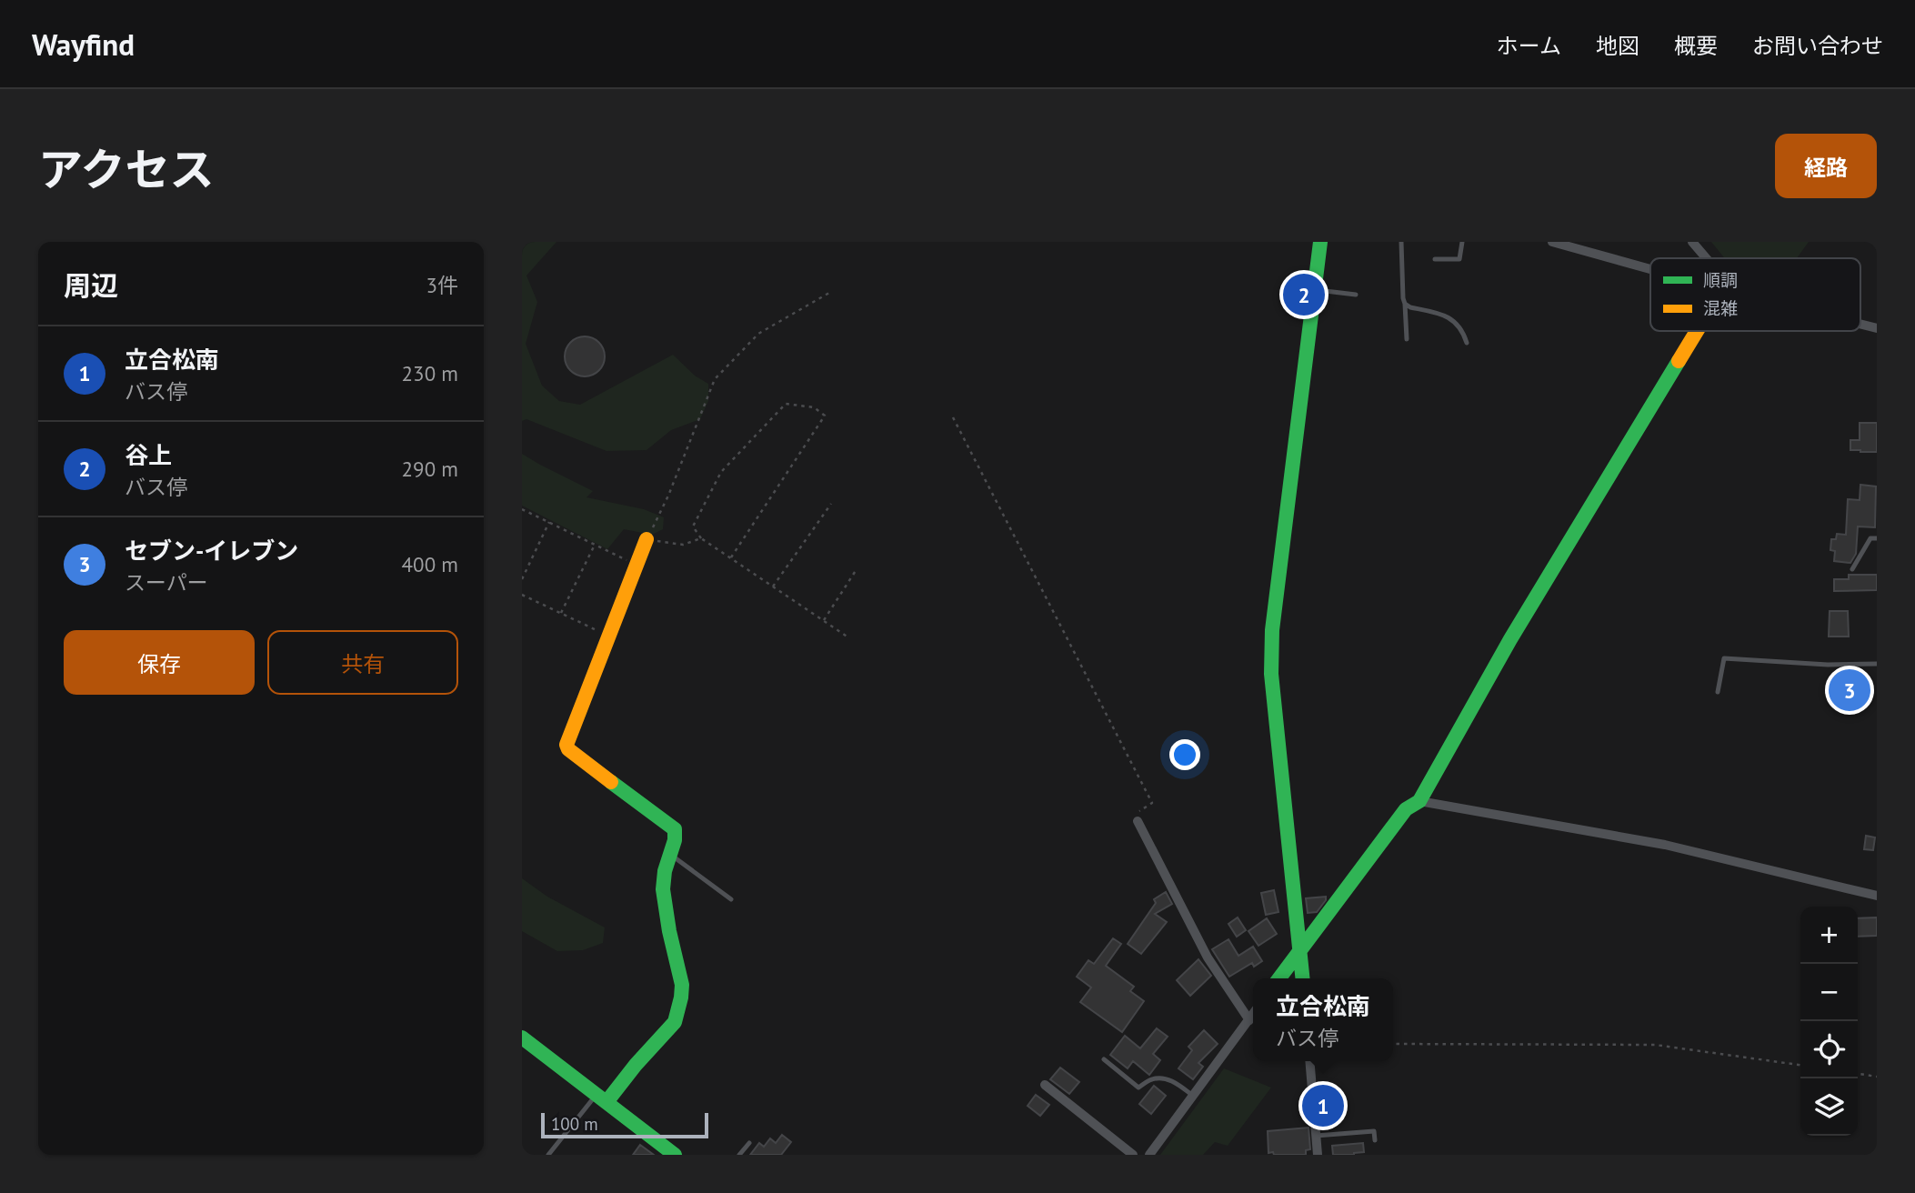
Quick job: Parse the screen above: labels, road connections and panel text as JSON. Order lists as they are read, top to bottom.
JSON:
{
  "legend": ["順調", "混雑"],
  "scale_bar": "100 m",
  "page": {
    "header": "Wayfind",
    "nav": [
      "ホーム",
      "地図",
      "概要",
      "お問い合わせ"
    ],
    "title": "アクセス",
    "buttons": [
      "経路",
      ["保存", "共有"]
    ],
    "heading": ["周辺", "3件"],
    "pins": ["2", "3", "1"],
    "list": [
      {
        "mark": "1",
        "name": "立合松南",
        "note": "バス停",
        "value": "230 m"
      },
      {
        "mark": "2",
        "name": "谷上",
        "note": "バス停",
        "value": "290 m"
      },
      {
        "mark": "3",
        "name": "セブン-イレブン",
        "note": "スーパー",
        "value": "400 m"
      }
    ],
    "map_buttons": ["+", "−"],
    "popup": ["立合松南", "バス停"],
    "scale": "100 m"
  }
}
